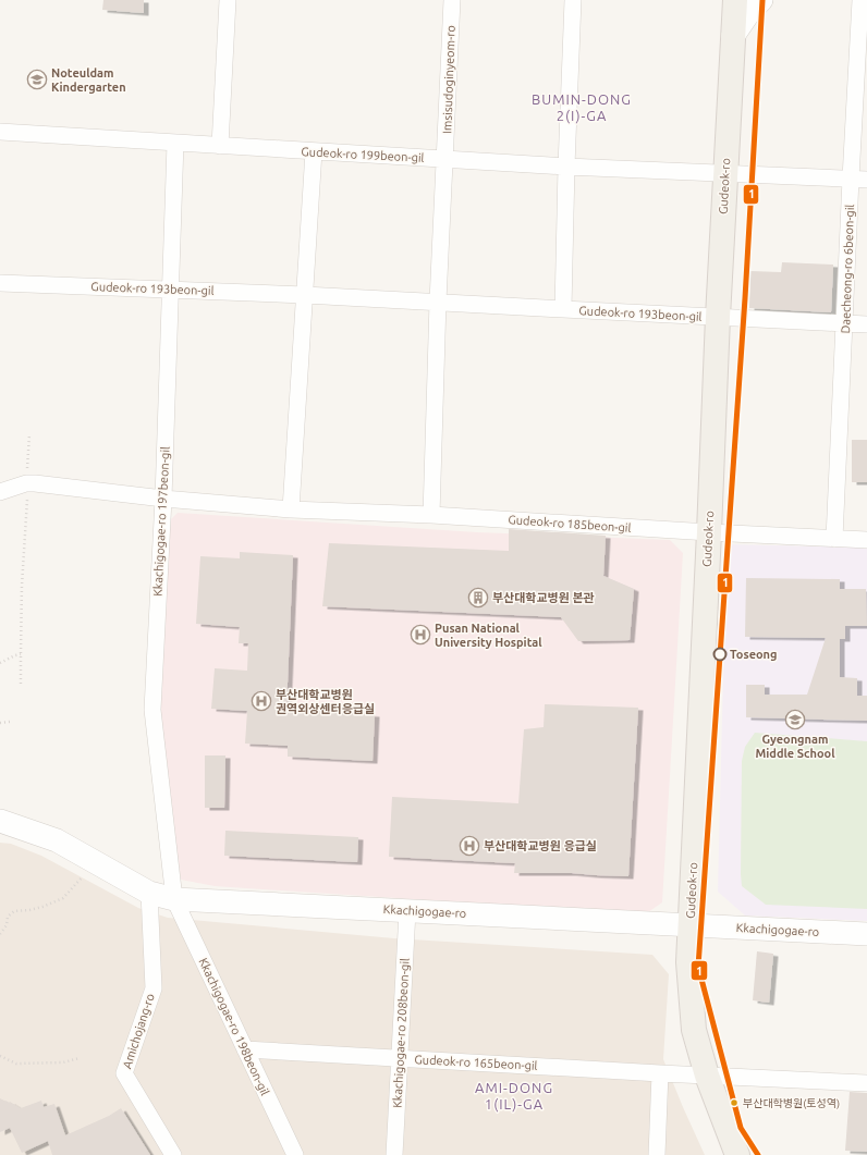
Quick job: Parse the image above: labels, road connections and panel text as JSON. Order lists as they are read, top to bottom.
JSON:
{
  "streets": {
    "main road": ["Gudeok-ro", "Kkachigogae-ro"],
    "street": [
      "Imsisudoginyeom-ro",
      "Gudeok-ro 199beon-gil",
      "Daecheong-ro 6beon-gil",
      "Gudeok-ro 193beon-gil",
      "Kkachigogae-ro 197beon-gil",
      "Gudeok-ro 185beon-gil",
      "Kkachigogae-ro 198beon-gil",
      "Amichojang-ro",
      "Kkachigogae-ro 208beon-gil",
      "Gudeok-ro 165beon-gil"
    ]
  },
  "crossings": [
    ["Imsisudoginyeom-ro", "Gudeok-ro 199beon-gil"],
    ["Gudeok-ro 199beon-gil", "Gudeok-ro"],
    ["Gudeok-ro 199beon-gil", "Daecheong-ro 6beon-gil"],
    ["Gudeok-ro 199beon-gil", "Gudeok-ro 193beon-gil"],
    ["Gudeok-ro 199beon-gil", "Kkachigogae-ro 197beon-gil"],
    ["Gudeok-ro", "Gudeok-ro 193beon-gil"],
    ["Gudeok-ro", "Gudeok-ro 185beon-gil"],
    ["Gudeok-ro", "Kkachigogae-ro"],
    ["Gudeok-ro", "Gudeok-ro 165beon-gil"],
    ["Daecheong-ro 6beon-gil", "Gudeok-ro 193beon-gil"],
    ["Daecheong-ro 6beon-gil", "Gudeok-ro 185beon-gil"],
    ["Gudeok-ro 193beon-gil", "Kkachigogae-ro 197beon-gil"],
    ["Kkachigogae-ro 197beon-gil", "Gudeok-ro 185beon-gil"],
    ["Kkachigogae-ro 197beon-gil", "Kkachigogae-ro"],
    ["Kkachigogae-ro 197beon-gil", "Kkachigogae-ro 198beon-gil"],
    ["Kkachigogae-ro", "Kkachigogae-ro 198beon-gil"],
    ["Kkachigogae-ro", "Amichojang-ro"],
    ["Kkachigogae-ro", "Kkachigogae-ro 208beon-gil"],
    ["Kkachigogae-ro 198beon-gil", "Gudeok-ro 165beon-gil"],
    ["Kkachigogae-ro 208beon-gil", "Gudeok-ro 165beon-gil"]
  ],
  "districts": ["BUMIN-DONG 2(I)-GA", "AMI-DONG 1(IL)-GA"],
  "places": {
    "school or university": ["Noteuldam Kindergarten", "Gyeongnam Middle School"],
    "building": ["부산대학교병원 본관"],
    "hospital": ["Pusan National University Hospital", "부산대학교병원 권역외상센터응급실", "부산대학교병원 응급실"],
    "other": ["Toseong", "부산대학병원(토성역)"]
  },
  "lines": ["transit line 1"]
}
